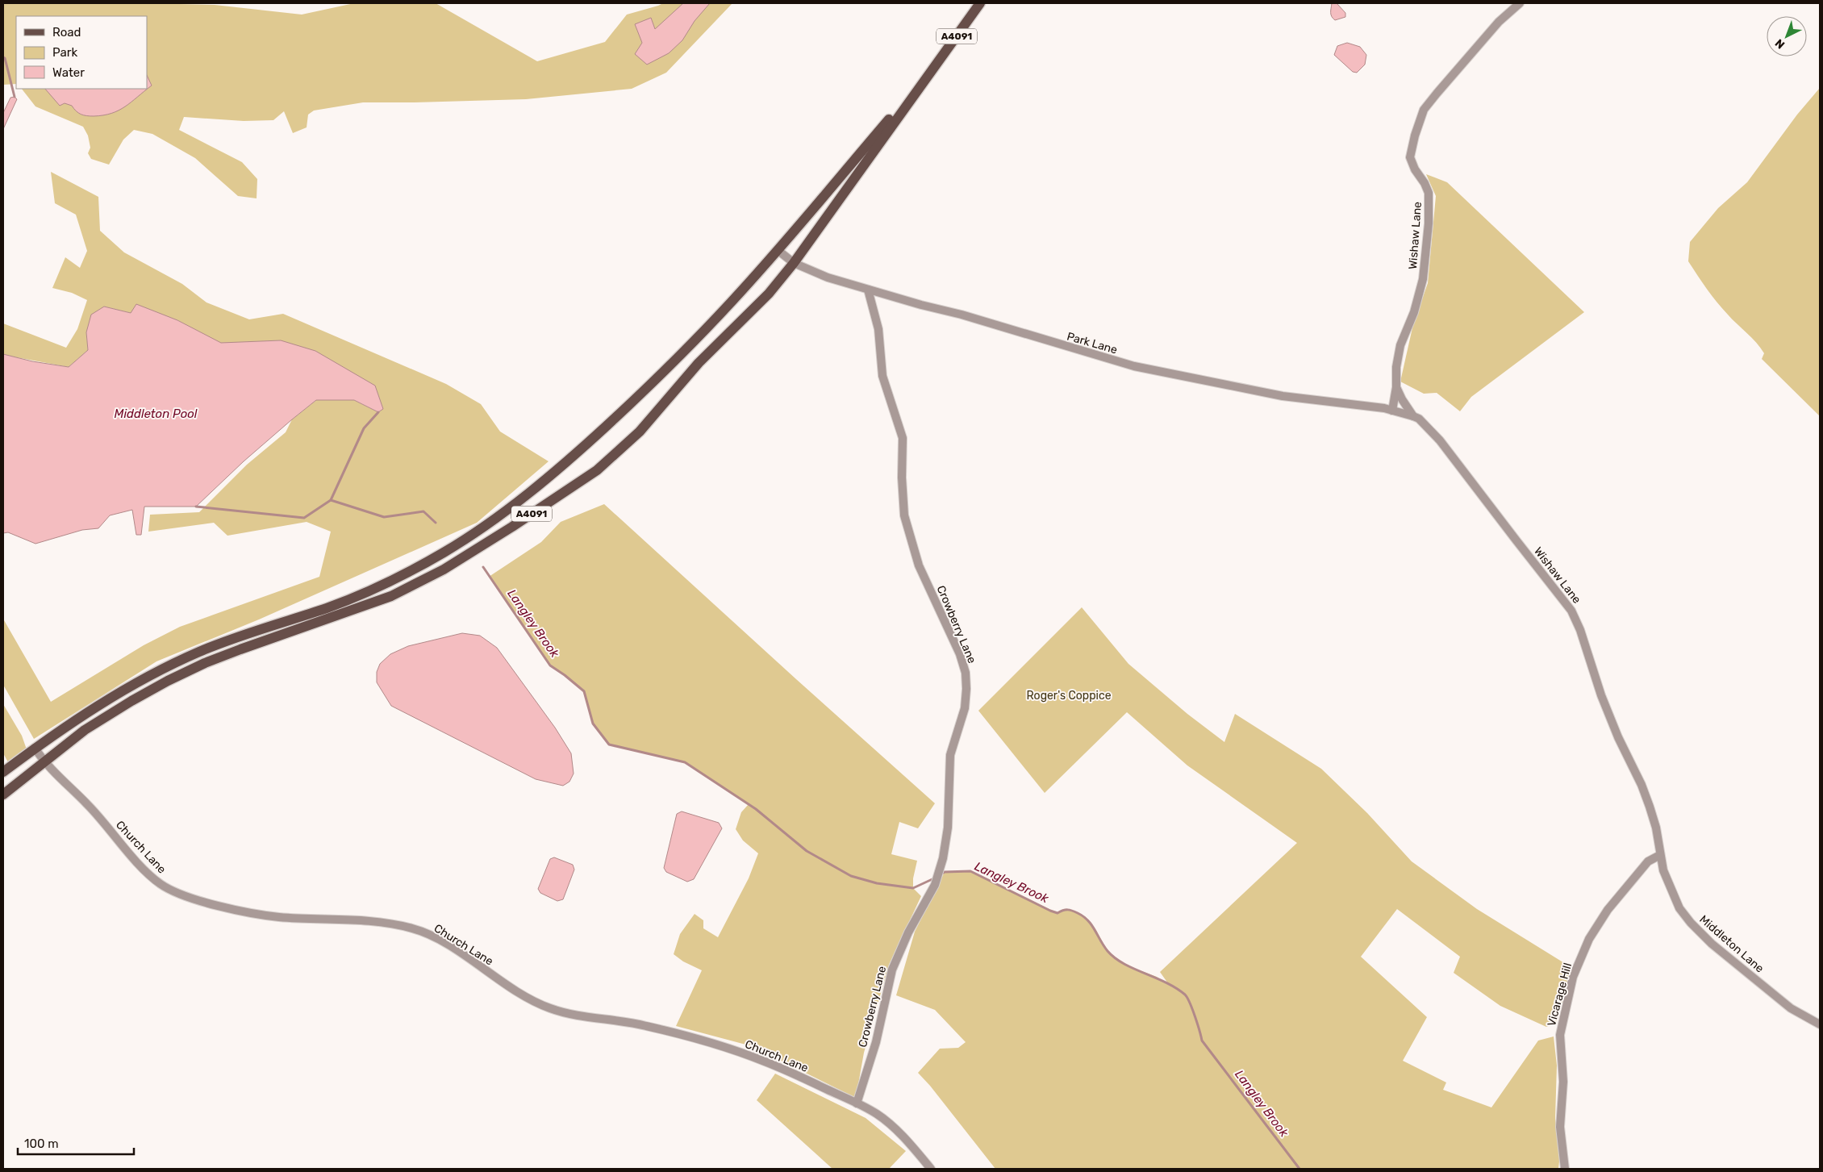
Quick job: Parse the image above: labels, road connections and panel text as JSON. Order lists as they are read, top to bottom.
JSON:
{
  "streets": {
    "main road": ["A4091"],
    "street": [
      "Wishaw Lane",
      "Park Lane",
      "Crowberry Lane",
      "Church Lane",
      "Middleton Lane",
      "Vicarage Hill"
    ]
  },
  "crossings": [
    ["A4091", "Park Lane"],
    ["A4091", "Church Lane"],
    ["Wishaw Lane", "Park Lane"],
    ["Wishaw Lane", "Middleton Lane"],
    ["Wishaw Lane", "Vicarage Hill"],
    ["Park Lane", "Crowberry Lane"],
    ["Crowberry Lane", "Church Lane"],
    ["Middleton Lane", "Vicarage Hill"]
  ],
  "water": ["Middleton Pool", "Langley Brook"],
  "parks": ["Roger's Coppice"],
  "legend": ["Road", "Park", "Water"],
  "scale_bar": "100 m",
  "north": "bottom left"
}
